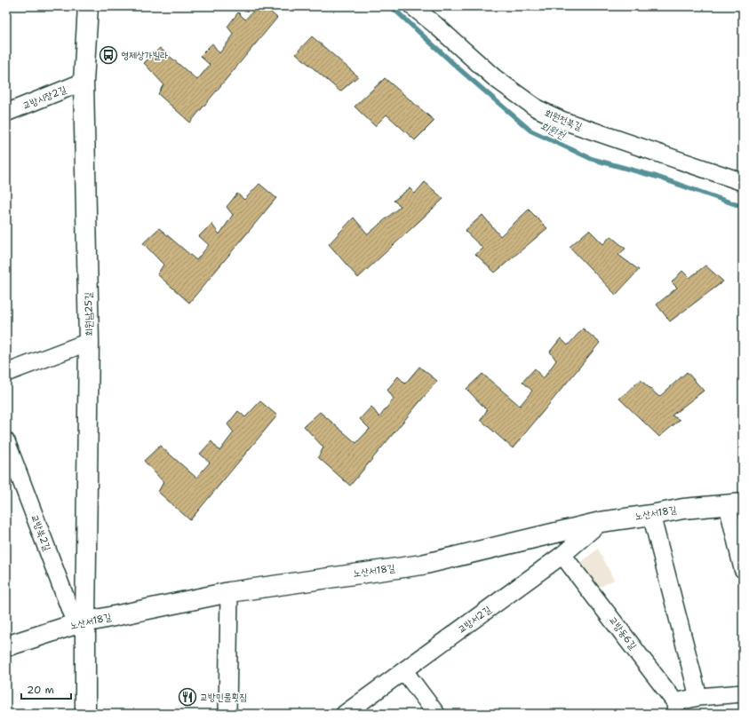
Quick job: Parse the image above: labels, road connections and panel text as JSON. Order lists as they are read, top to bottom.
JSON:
{
  "streets": {
    "main road": ["회원남25길", "노산서18길"],
    "street": [
      "교방시장2길",
      "회원천북길",
      "교방북2길",
      "교방서2길",
      "교방동6길"
    ]
  },
  "crossings": [
    ["교방시장2길", "회원남25길"],
    ["회원남25길", "노산서18길"],
    ["회원남25길", "교방북2길"],
    ["노산서18길", "교방북2길"],
    ["노산서18길", "교방서2길"],
    ["교방서2길", "교방동6길"]
  ],
  "water": ["회원천"],
  "places": {
    "bus stop": ["형제상가빌라"],
    "restaurant": ["교방민물횟집"]
  },
  "scale_bar": "20 m"
}
